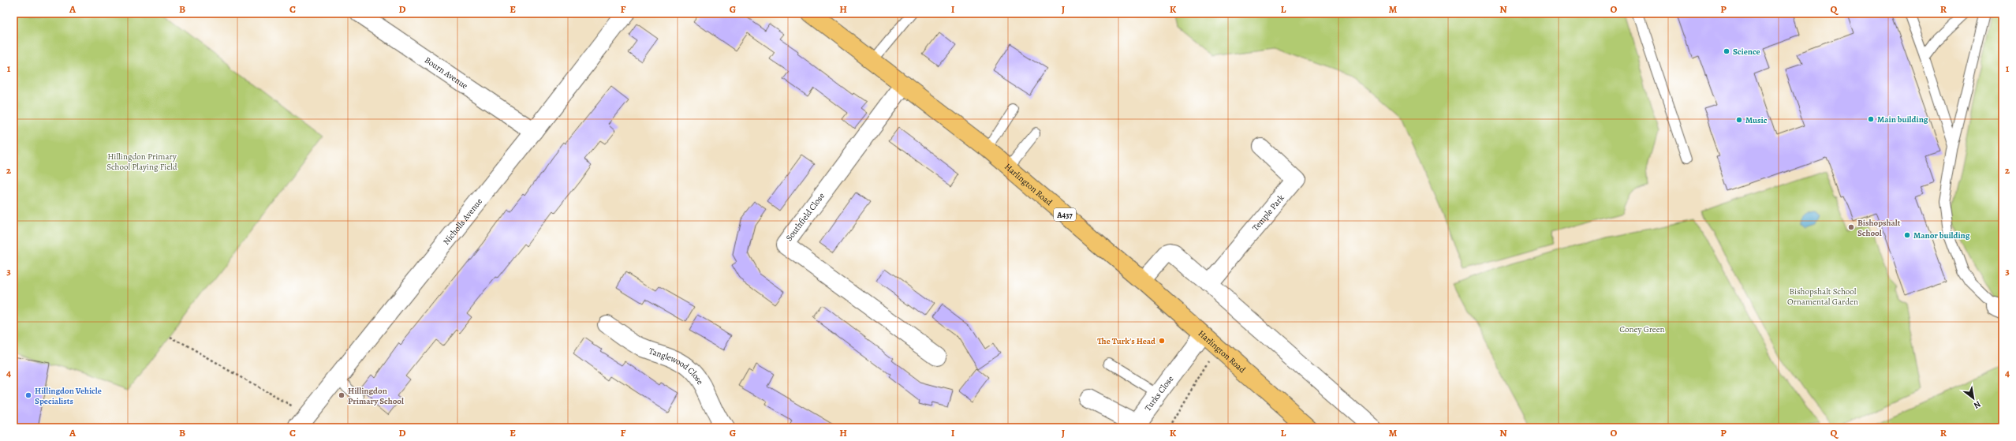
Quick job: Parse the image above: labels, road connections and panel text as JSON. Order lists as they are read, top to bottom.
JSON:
{
  "streets": {
    "main road": ["Harlington Road", "A437"],
    "street": [
      "Bourn Avenue",
      "Temple Park",
      "Southfield Close",
      "Nicholls Avenue",
      "Tanglewood Close",
      "Turks Close"
    ]
  },
  "crossings": [
    ["Bourn Avenue", "Nicholls Avenue"],
    ["Harlington Road", "Southfield Close"],
    ["Harlington Road", "Turks Close"]
  ],
  "parks": ["Hillingdon Primary School Playing Field", "Bishopshalt School Ornamental Garden", "Coney Green"],
  "places": [
    "Science",
    "Main building",
    "Music",
    "Bishopshalt School",
    "Manor building",
    "The Turk's Head",
    "Hillingdon Vehicle Specialists",
    "Hillingdon Primary School"
  ],
  "north": "bottom right",
  "grid": {
    "columns": [
      "A",
      "B",
      "C",
      "D",
      "E",
      "F",
      "G",
      "H",
      "I",
      "J",
      "K",
      "L",
      "M",
      "N",
      "O",
      "P",
      "Q",
      "R"
    ],
    "rows": [
      "1",
      "2",
      "3",
      "4"
    ]
  }
}
